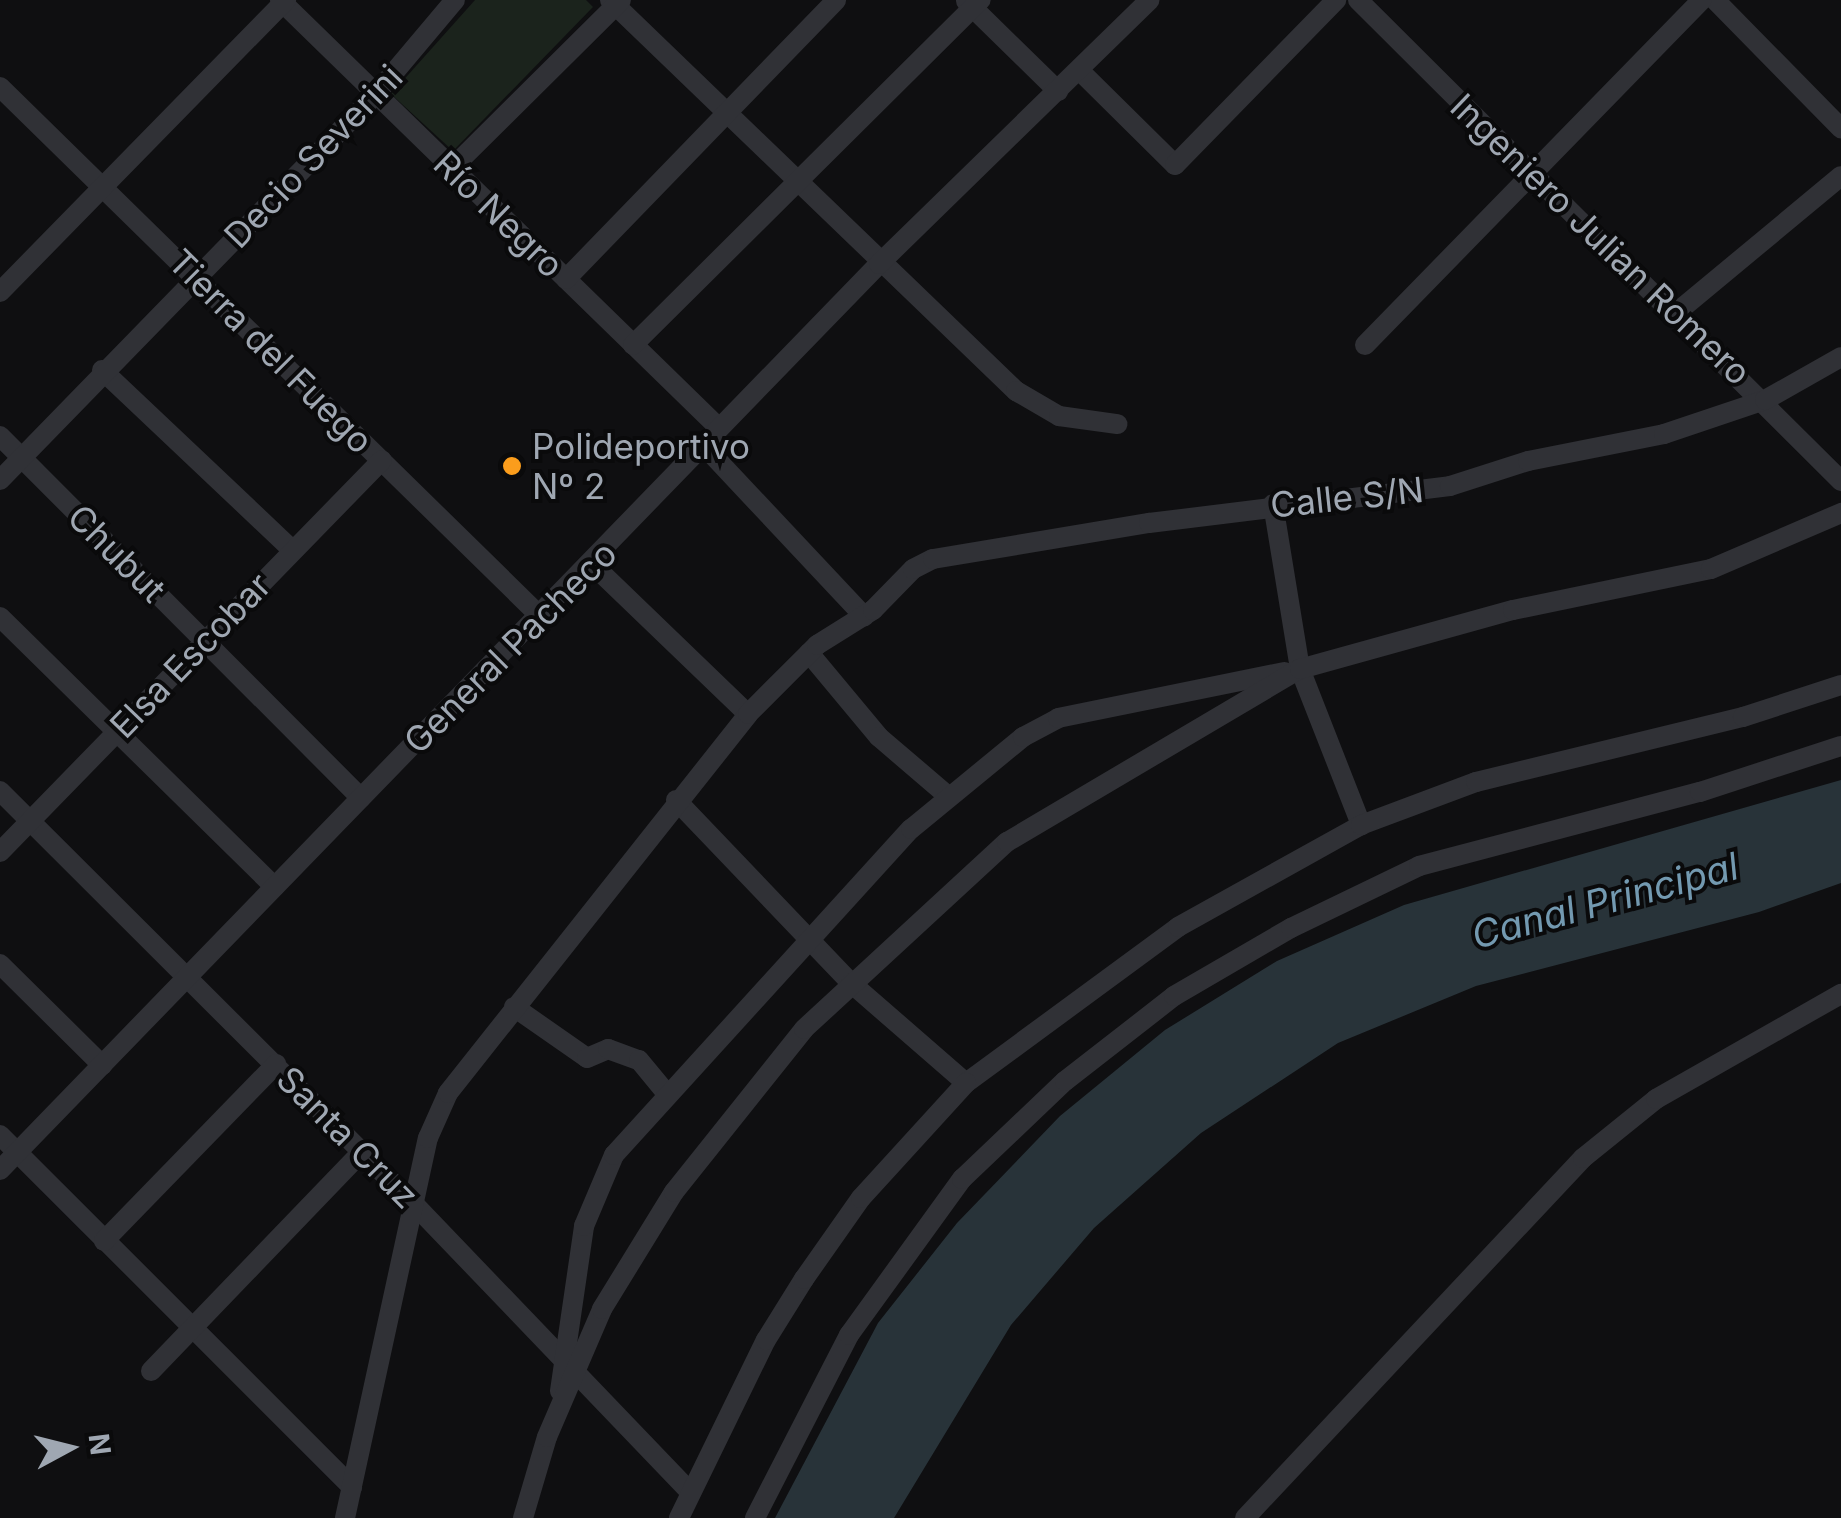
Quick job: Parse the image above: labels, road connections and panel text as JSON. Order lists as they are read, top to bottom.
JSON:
{
  "streets": {
    "street": [
      "Decio Severini",
      "Río Negro",
      "Ingeniero Julian Romero",
      "Tierra del Fuego",
      "Calle S/N",
      "Chubut",
      "General Pacheco",
      "Elsa Escobar",
      "Santa Cruz"
    ]
  },
  "crossings": [
    ["Decio Severini", "Río Negro"],
    ["Decio Severini", "Tierra del Fuego"],
    ["Decio Severini", "Chubut"],
    ["Río Negro", "General Pacheco"],
    ["Ingeniero Julian Romero", "Calle S/N"],
    ["Tierra del Fuego", "General Pacheco"],
    ["Tierra del Fuego", "Elsa Escobar"],
    ["Chubut", "General Pacheco"],
    ["Chubut", "Elsa Escobar"],
    ["General Pacheco", "Santa Cruz"],
    ["Elsa Escobar", "Santa Cruz"]
  ],
  "water": ["Canal Principal"],
  "places": ["Polideportivo Nº 2"],
  "north": "right"
}
